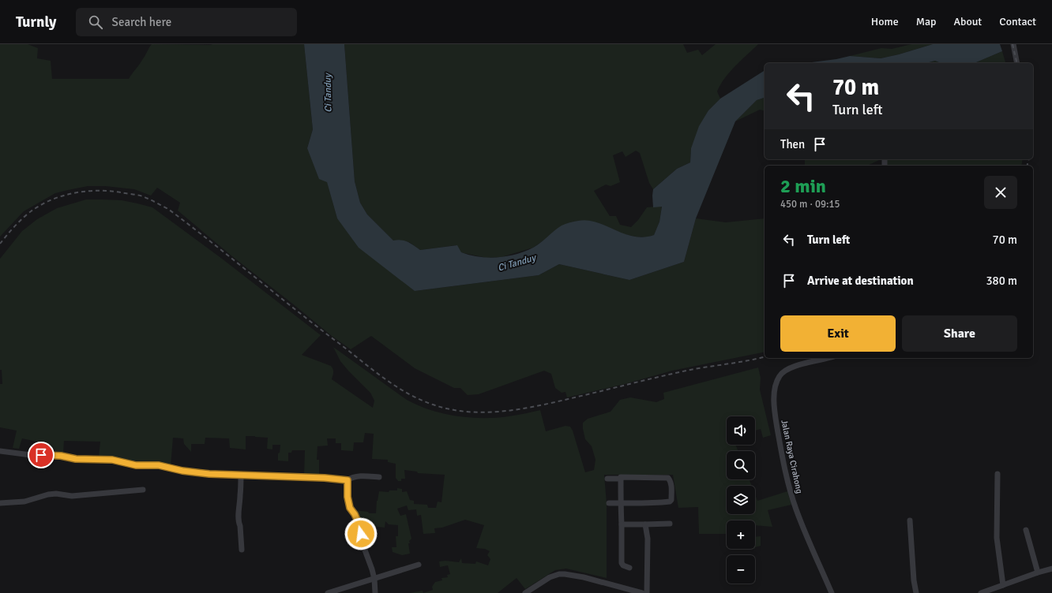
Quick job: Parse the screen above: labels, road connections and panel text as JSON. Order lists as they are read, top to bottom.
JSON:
{
  "streets": {
    "street": ["Jalan Raya Cirahong"]
  },
  "water": ["Ci Tanduy"],
  "page": {
    "header": "Turnly",
    "search": "Search here",
    "nav": [
      "Home",
      "Map",
      "About",
      "Contact"
    ],
    "turn": ["70 m", "Turn left"],
    "then": "Then",
    "heading": ["2 min", "450 m · 09:15"],
    "list": [
      {
        "name": "Turn left",
        "value": "70 m"
      },
      {
        "name": "Arrive at destination",
        "value": "380 m"
      }
    ],
    "buttons": ["Exit", "Share"],
    "map_buttons": ["+", "−"]
  }
}
